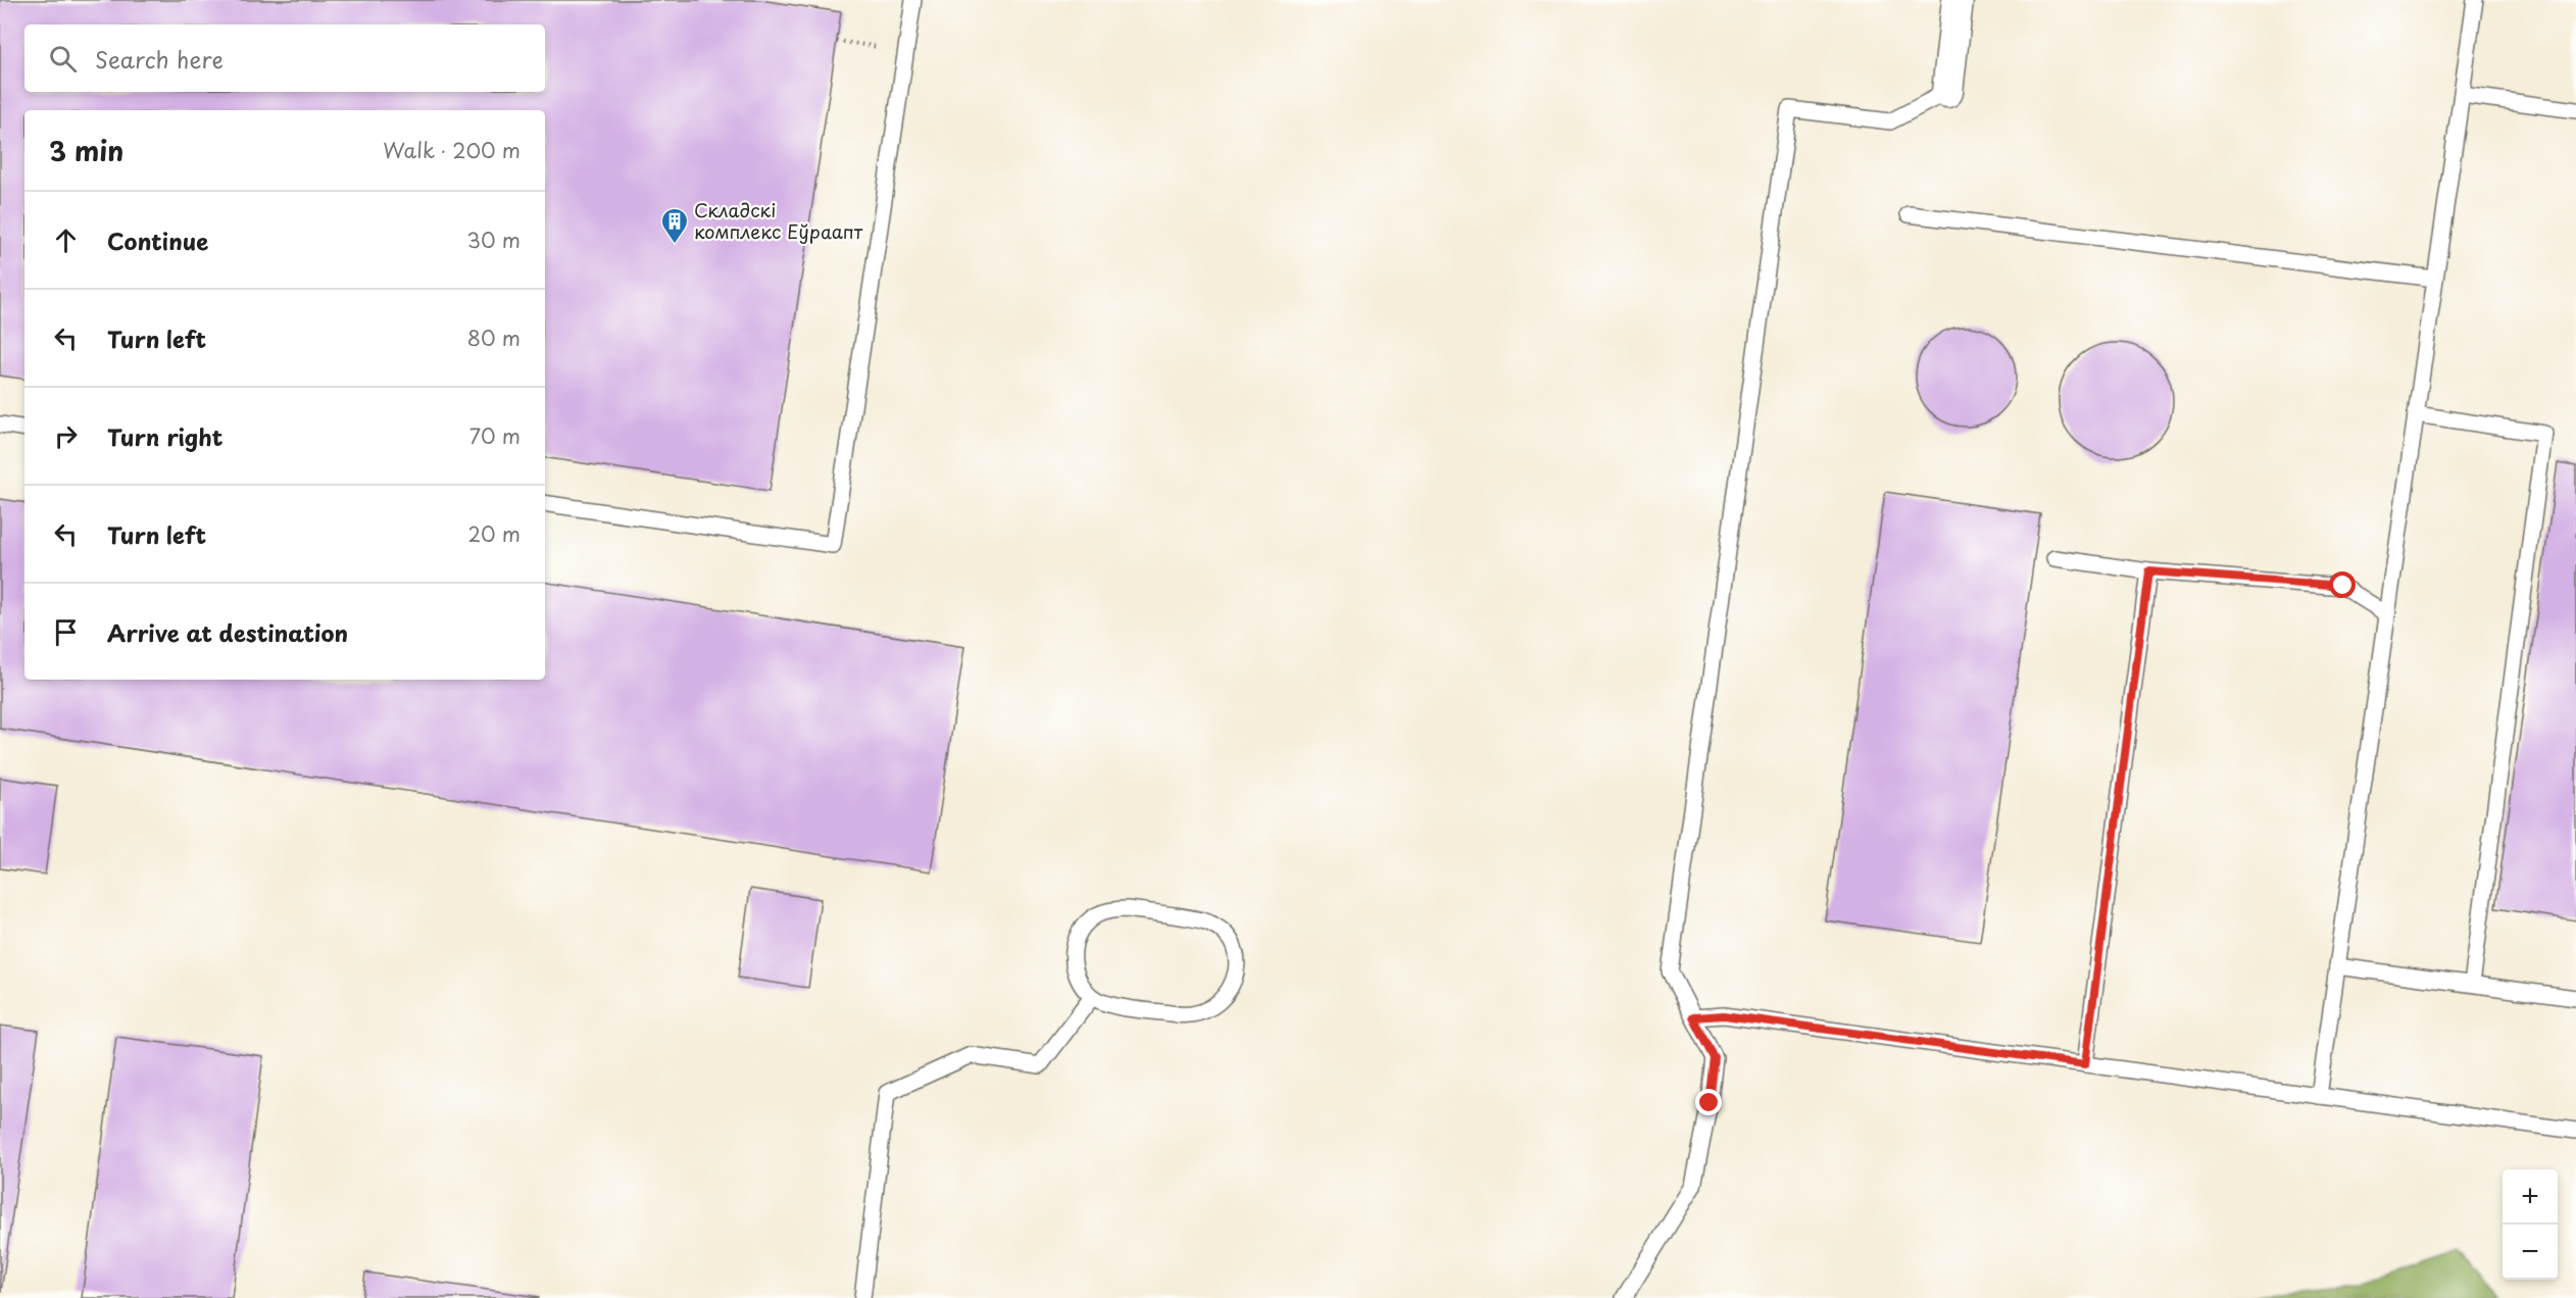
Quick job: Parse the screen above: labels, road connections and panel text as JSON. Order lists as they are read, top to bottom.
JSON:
{
  "places": {
    "building": ["Складскі комплекс Еўраапт"]
  },
  "page": {
    "search": "Search here",
    "heading": ["3 min", "Walk · 200 m"],
    "list": [
      ["Continue", "30 m"],
      ["Turn left", "80 m"],
      ["Turn right", "70 m"],
      ["Turn left", "20 m"],
      "Arrive at destination"
    ],
    "map_buttons": ["+", "−"]
  }
}
